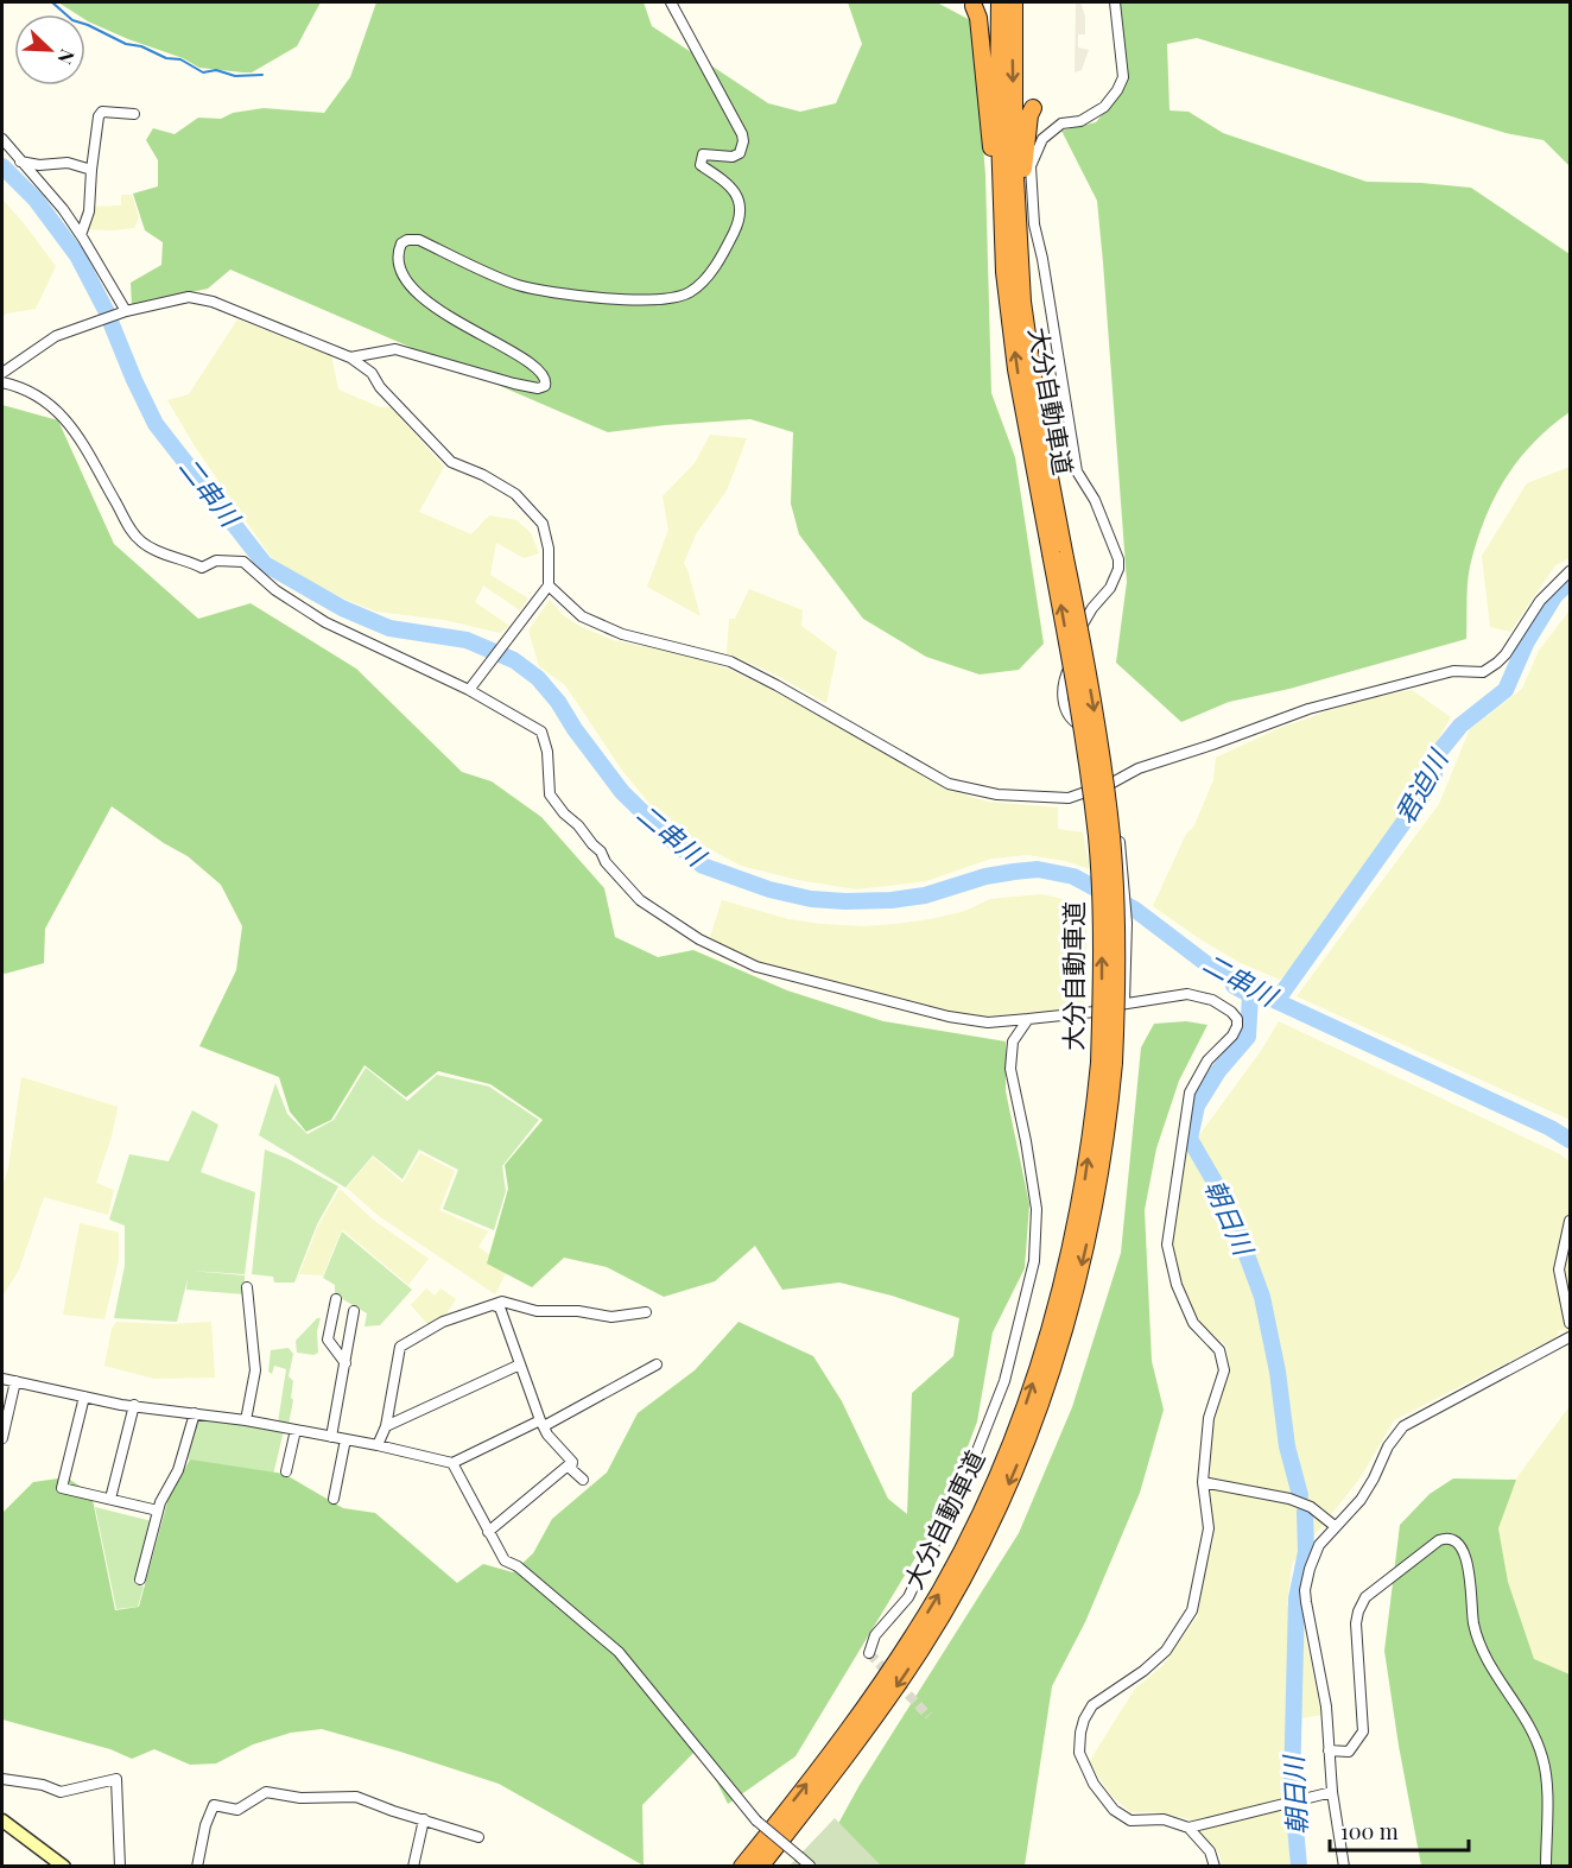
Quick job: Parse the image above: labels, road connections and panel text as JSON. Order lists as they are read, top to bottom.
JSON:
{
  "streets": {
    "highway": ["大分自動車道"]
  },
  "water": ["二串川", "君迫川", "朝日川"],
  "scale_bar": "100 m",
  "north": "bottom right"
}
